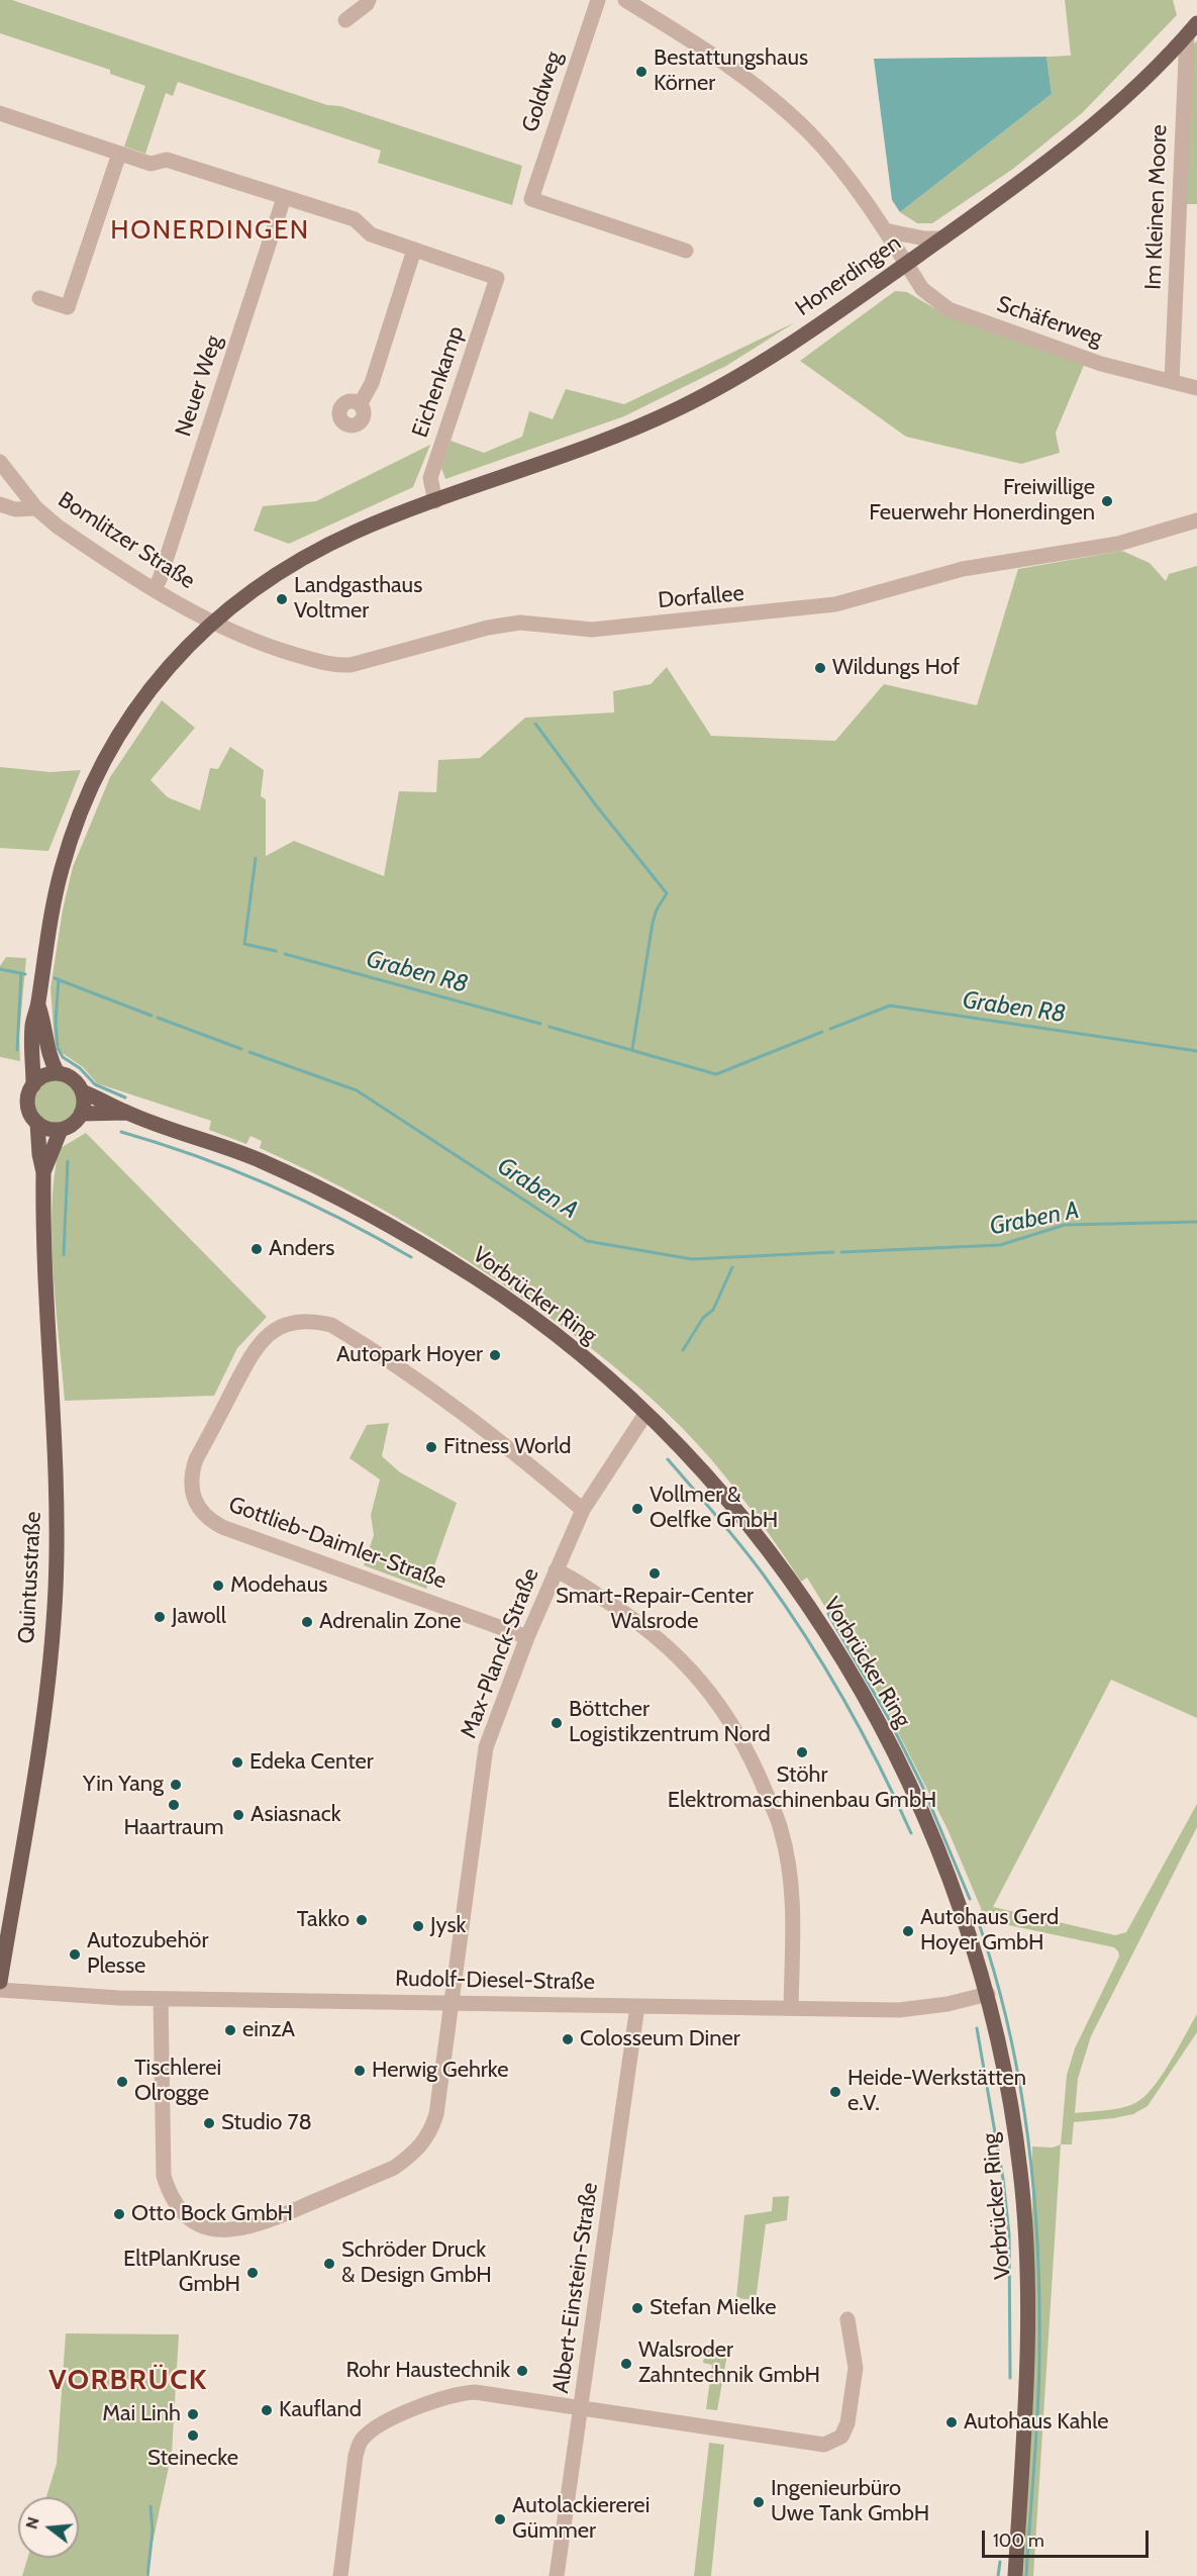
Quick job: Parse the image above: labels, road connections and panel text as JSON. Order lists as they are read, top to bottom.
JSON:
{
  "streets": {
    "main road": ["Honerdingen", "Vorbrücker Ring", "Quintusstraße"],
    "street": [
      "Goldweg",
      "Im Kleinen Moore",
      "Schäferweg",
      "Eichenkamp",
      "Neuer Weg",
      "Bomlitzer Straße",
      "Dorfallee",
      "Gottlieb-Daimler-Straße",
      "Max-Planck-Straße",
      "Rudolf-Diesel-Straße",
      "Albert-Einstein-Straße"
    ]
  },
  "crossings": [
    ["Im Kleinen Moore", "Honerdingen"],
    ["Im Kleinen Moore", "Schäferweg"],
    ["Honerdingen", "Schäferweg"],
    ["Honerdingen", "Eichenkamp"],
    ["Honerdingen", "Bomlitzer Straße"],
    ["Honerdingen", "Dorfallee"],
    ["Honerdingen", "Vorbrücker Ring"],
    ["Honerdingen", "Quintusstraße"],
    ["Neuer Weg", "Bomlitzer Straße"],
    ["Bomlitzer Straße", "Dorfallee"],
    ["Vorbrücker Ring", "Quintusstraße"],
    ["Vorbrücker Ring", "Max-Planck-Straße"],
    ["Vorbrücker Ring", "Rudolf-Diesel-Straße"],
    ["Gottlieb-Daimler-Straße", "Max-Planck-Straße"],
    ["Max-Planck-Straße", "Rudolf-Diesel-Straße"],
    ["Rudolf-Diesel-Straße", "Albert-Einstein-Straße"]
  ],
  "districts": ["HONERDINGEN", "VORBRÜCK"],
  "water": ["Graben R8", "Graben A"],
  "places": [
    "Bestattungshaus Körner",
    "Freiwillige Feuerwehr Honerdingen",
    "Landgasthaus Voltmer",
    "Wildungs Hof",
    "Anders",
    "Autopark Hoyer",
    "Fitness World",
    "Vollmer & Oelfke GmbH",
    "Smart-Repair-Center Walsrode",
    "Modehaus",
    "Jawoll",
    "Adrenalin Zone",
    "Böttcher Logistikzentrum Nord",
    "Stöhr Elektromaschinenbau GmbH",
    "Edeka Center",
    "Yin Yang",
    "Haartraum",
    "Asiasnack",
    "Takko",
    "Jysk",
    "Autohaus Gerd Hoyer GmbH",
    "Autozubehör Plesse",
    "einzA",
    "Colosseum Diner",
    "Herwig Gehrke",
    "Tischlerei Olrogge",
    "Heide-Werkstätten e.V.",
    "Studio 78",
    "Otto Bock GmbH",
    "Schröder Druck & Design GmbH",
    "EltPlanKruse GmbH",
    "Stefan Mielke",
    "Walsroder Zahntechnik GmbH",
    "Rohr Haustechnik",
    "Kaufland",
    "Mai Linh",
    "Autohaus Kahle",
    "Steinecke",
    "Ingenieurbüro Uwe Tank GmbH",
    "Autolackiererei Gümmer"
  ],
  "scale_bar": "100 m",
  "north": "left"
}
